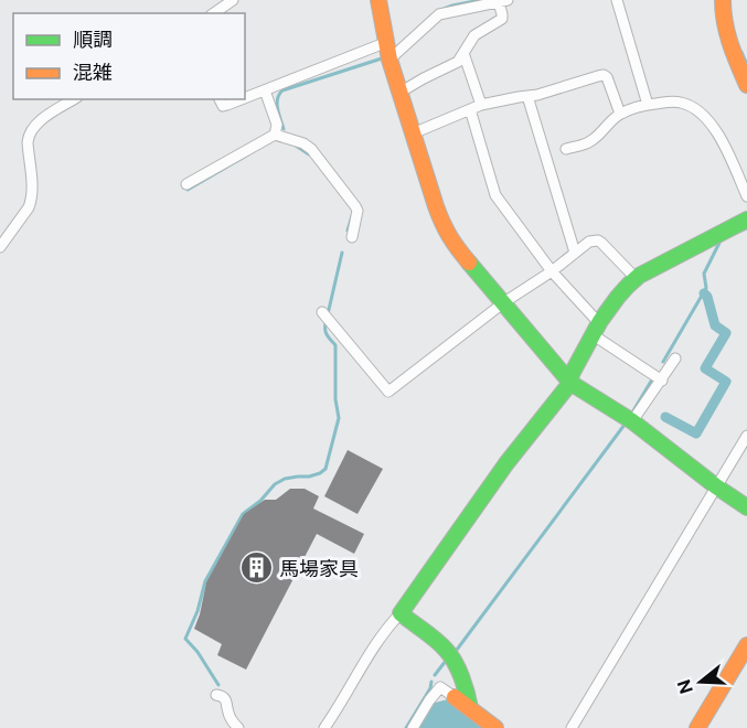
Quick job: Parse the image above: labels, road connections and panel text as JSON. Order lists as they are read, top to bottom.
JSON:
{
  "places": {
    "building": ["馬場家具"]
  },
  "legend": ["順調", "混雑"],
  "north": "left"
}
